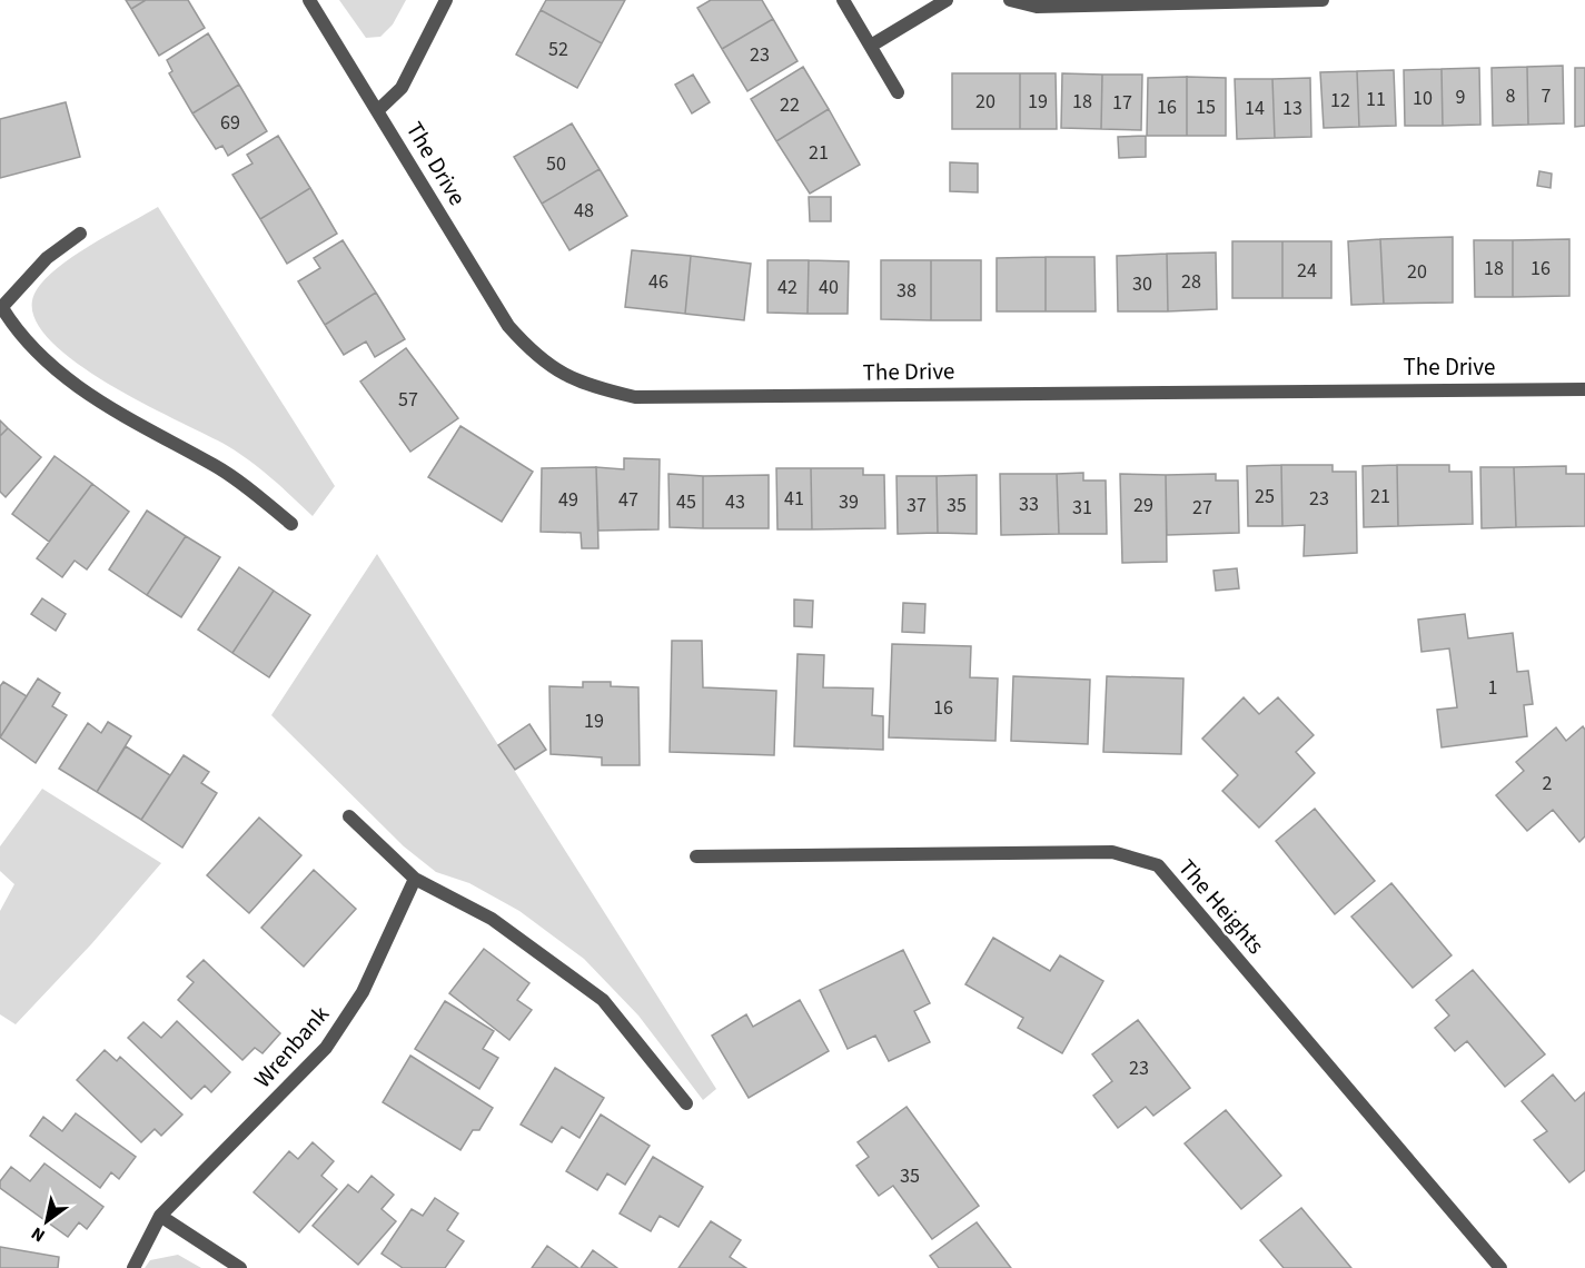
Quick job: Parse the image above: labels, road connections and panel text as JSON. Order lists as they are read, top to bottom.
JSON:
{
  "streets": {
    "street": ["The Drive", "The Heights", "Wrenbank"]
  },
  "house_numbers": [
    "52",
    "23",
    "8",
    "7",
    "9",
    "10",
    "11",
    "12",
    "20",
    "19",
    "18",
    "17",
    "22",
    "16",
    "15",
    "14",
    "13",
    "69",
    "21",
    "50",
    "48",
    "18",
    "16",
    "24",
    "20",
    "46",
    "28",
    "30",
    "42",
    "40",
    "38",
    "57",
    "25",
    "21",
    "41",
    "23",
    "49",
    "47",
    "45",
    "43",
    "39",
    "33",
    "37",
    "35",
    "29",
    "31",
    "27",
    "1",
    "16",
    "19",
    "2",
    "23",
    "35"
  ],
  "north": "bottom left"
}
